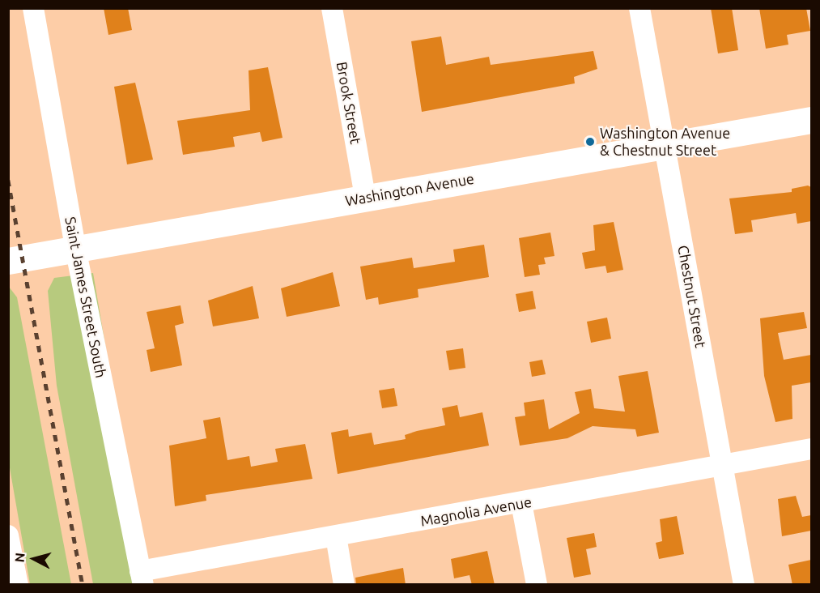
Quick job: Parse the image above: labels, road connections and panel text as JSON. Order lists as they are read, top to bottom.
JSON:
{
  "streets": {
    "main road": ["Washington Avenue"],
    "street": [
      "Brook Street",
      "Chestnut Street",
      "Saint James Street South",
      "Magnolia Avenue"
    ]
  },
  "crossings": [
    ["Brook Street", "Washington Avenue"],
    ["Washington Avenue", "Chestnut Street"],
    ["Washington Avenue", "Saint James Street South"],
    ["Chestnut Street", "Magnolia Avenue"],
    ["Saint James Street South", "Magnolia Avenue"]
  ],
  "places": ["Washington Avenue & Chestnut Street"],
  "north": "left"
}
